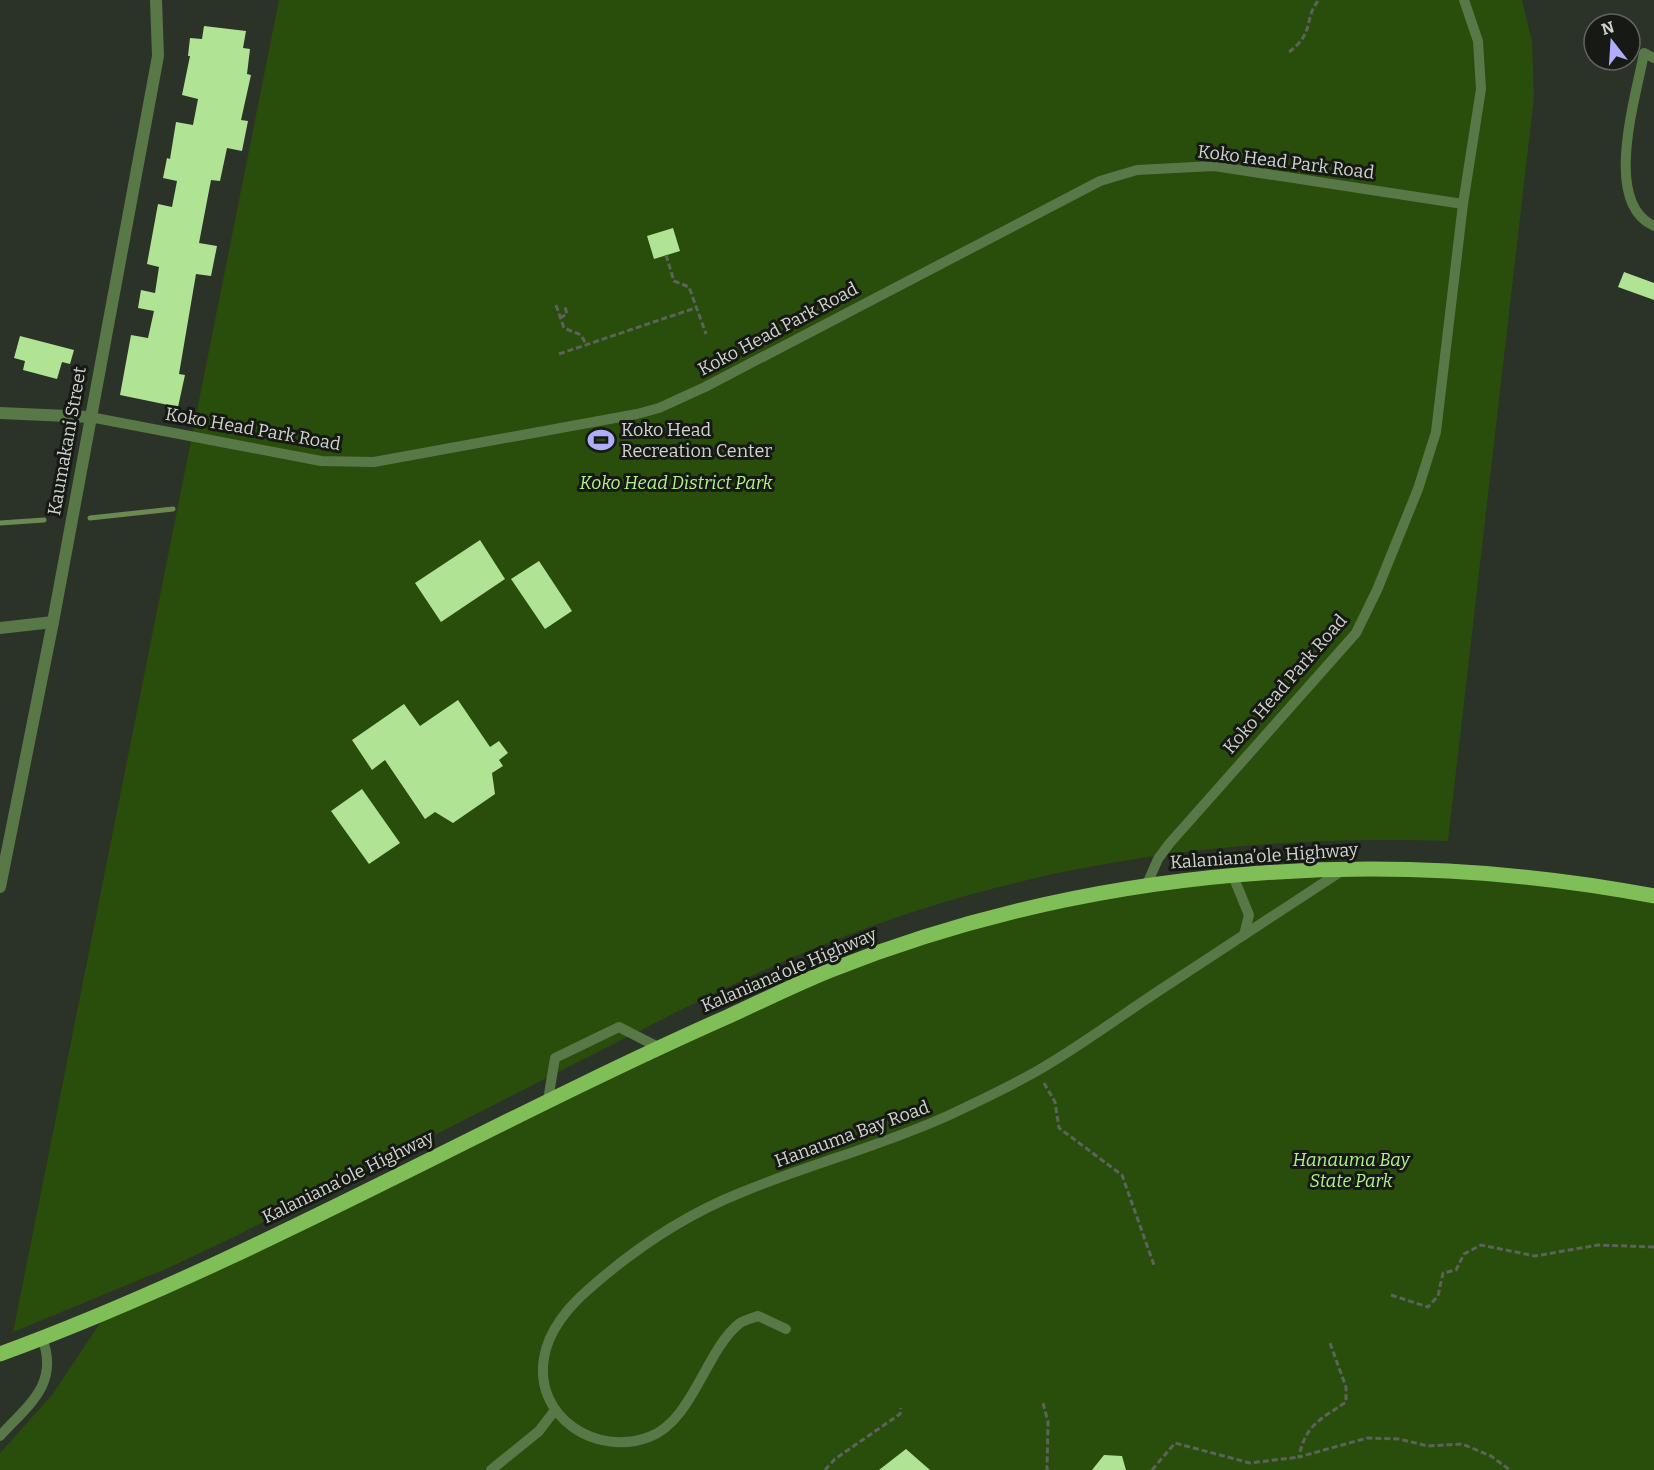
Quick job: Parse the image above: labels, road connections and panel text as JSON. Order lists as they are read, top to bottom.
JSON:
{
  "streets": {
    "main road": ["Kalaniana’ole Highway"],
    "street": ["Kaumakani Street"],
    "lane": ["Koko Head Park Road", "Hanauma Bay Road"]
  },
  "crossings": [
    ["Koko Head Park Road", "Kaumakani Street"],
    ["Koko Head Park Road", "Kalaniana’ole Highway"],
    ["Kalaniana’ole Highway", "Hanauma Bay Road"]
  ],
  "parks": ["Koko Head District Park", "Hanauma Bay State Park"],
  "places": {
    "sports": ["Koko Head Recreation Center"]
  },
  "north": "top"
}
